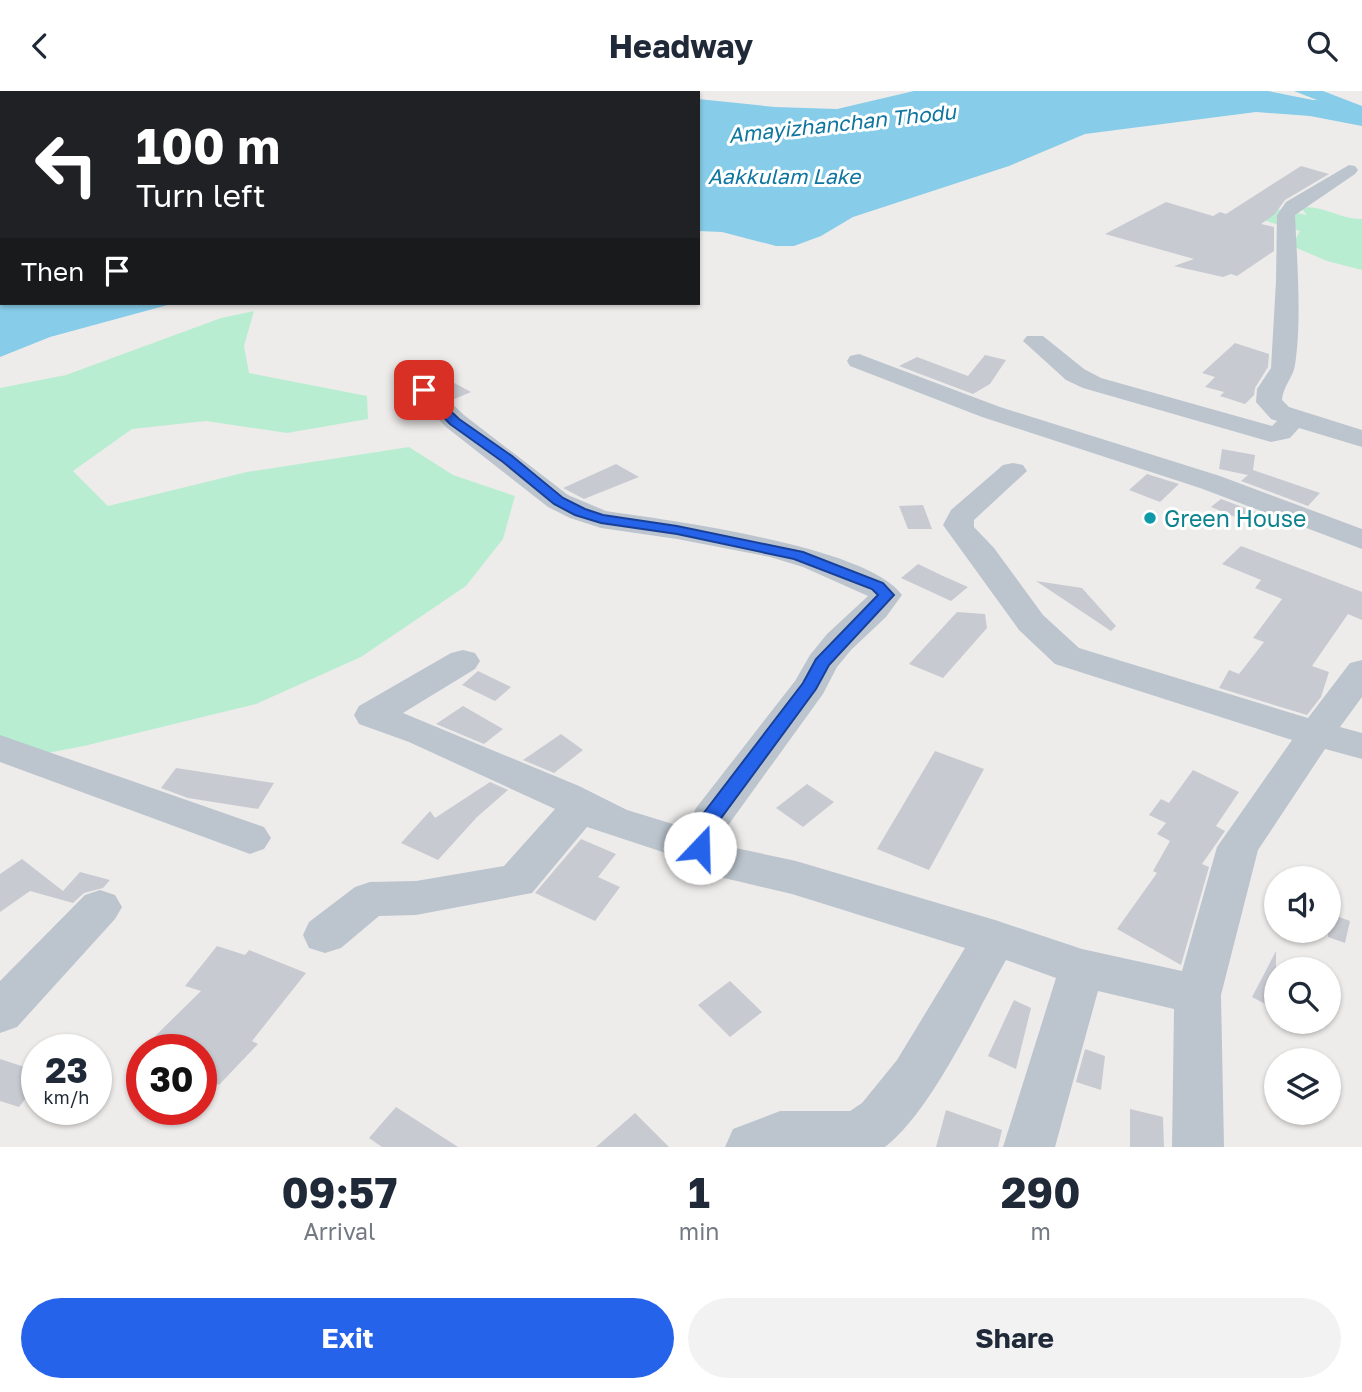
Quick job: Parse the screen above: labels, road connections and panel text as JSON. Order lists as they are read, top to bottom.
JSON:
{
  "water": ["Amayizhanchan Thodu", "Aakkulam Lake"],
  "places": ["Green House"],
  "page": {
    "header": "Headway",
    "turn": ["100 m", "Turn left"],
    "then": "Then",
    "speed": "23 km/h",
    "limit": "30",
    "eta": [
      "09:57",
      "Arrival",
      "1",
      "min",
      "290",
      "m"
    ],
    "buttons": ["Exit", "Share"]
  }
}
